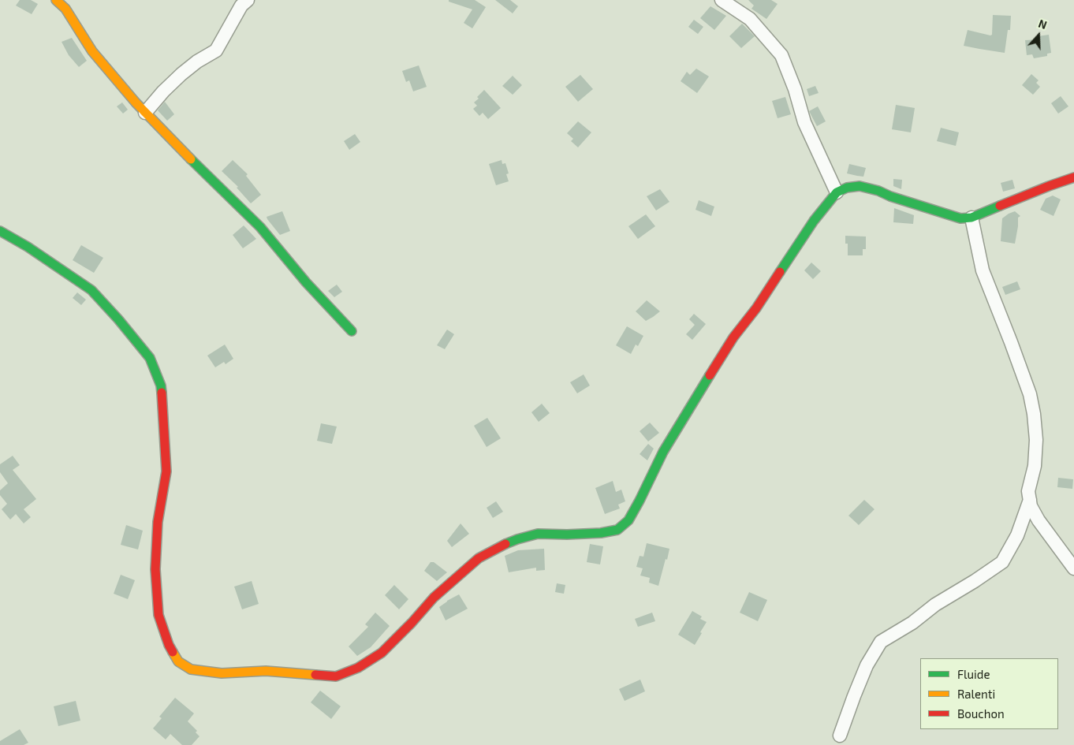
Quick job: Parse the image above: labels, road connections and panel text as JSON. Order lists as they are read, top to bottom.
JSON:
{
  "legend": ["Fluide", "Ralenti", "Bouchon"],
  "north": "top"
}
